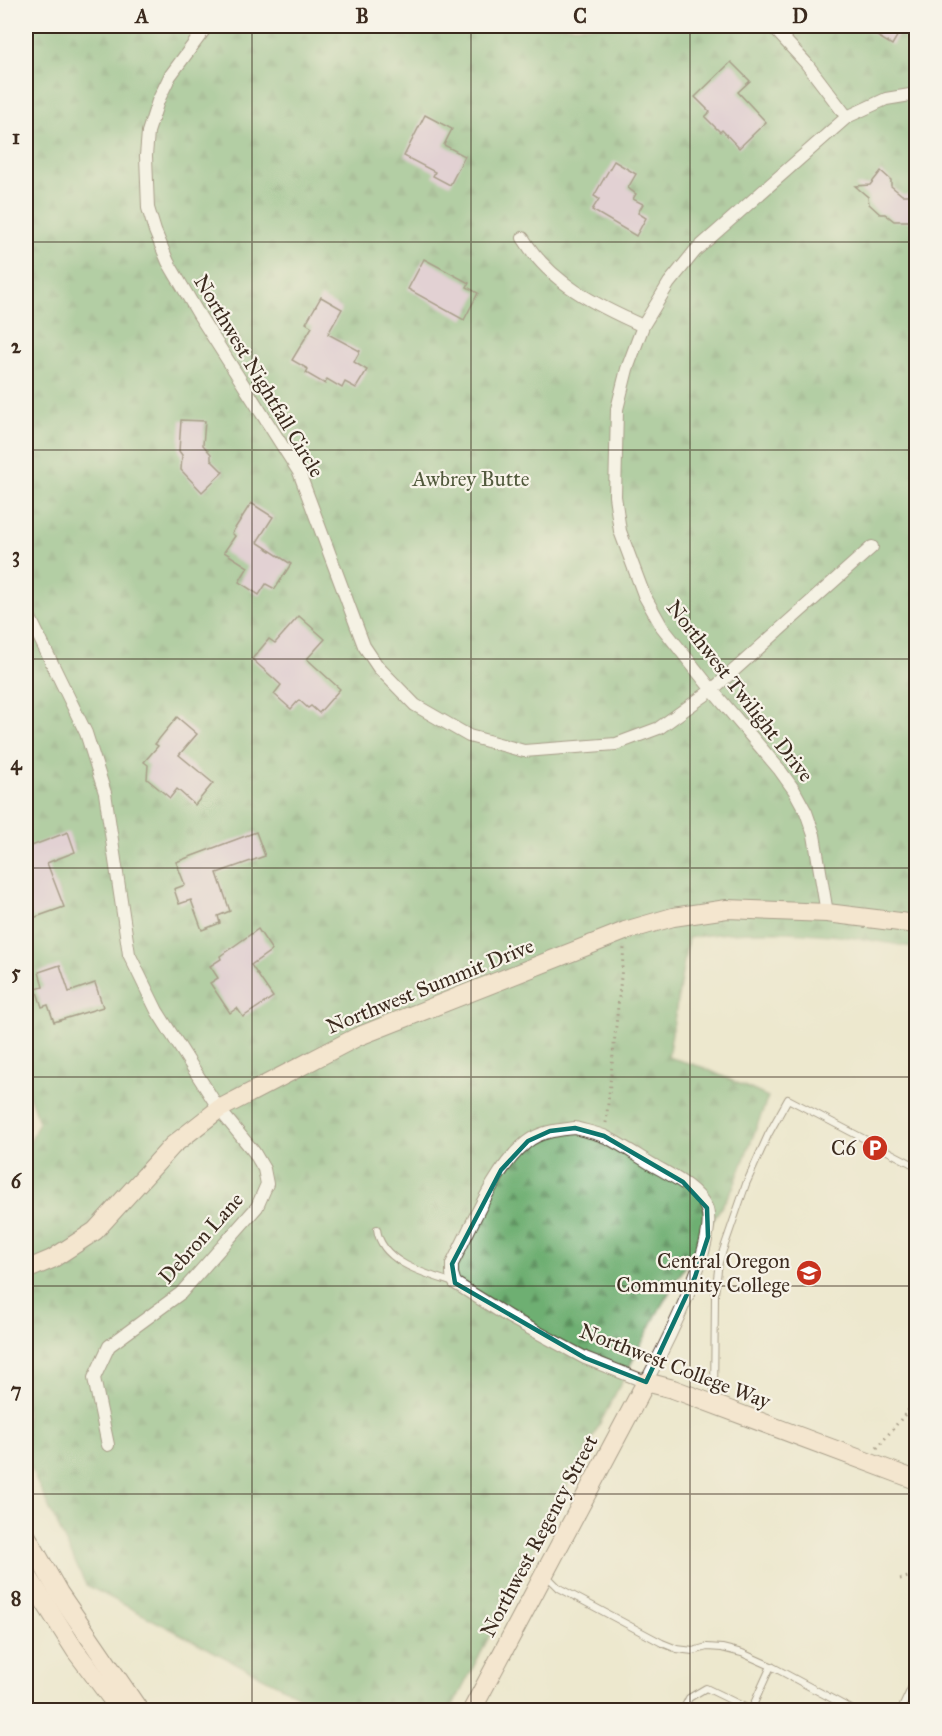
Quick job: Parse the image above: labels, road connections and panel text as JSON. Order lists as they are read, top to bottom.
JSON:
{
  "streets": {
    "street": [
      "Northwest Nightfall Circle",
      "Northwest Twilight Drive",
      "Northwest Summit Drive",
      "Debron Lane",
      "Northwest College Way",
      "Northwest Regency Street"
    ]
  },
  "crossings": [
    ["Northwest Nightfall Circle", "Northwest Twilight Drive"],
    ["Northwest Twilight Drive", "Northwest Summit Drive"],
    ["Northwest Summit Drive", "Debron Lane"],
    ["Northwest College Way", "Northwest Regency Street"]
  ],
  "parks": ["Awbrey Butte"],
  "places": {
    "parking": ["C6"],
    "school or university": ["Central Oregon Community College"]
  },
  "grid": {
    "columns": [
      "A",
      "B",
      "C",
      "D"
    ],
    "rows": [
      "1",
      "2",
      "3",
      "4",
      "5",
      "6",
      "7",
      "8"
    ]
  }
}
